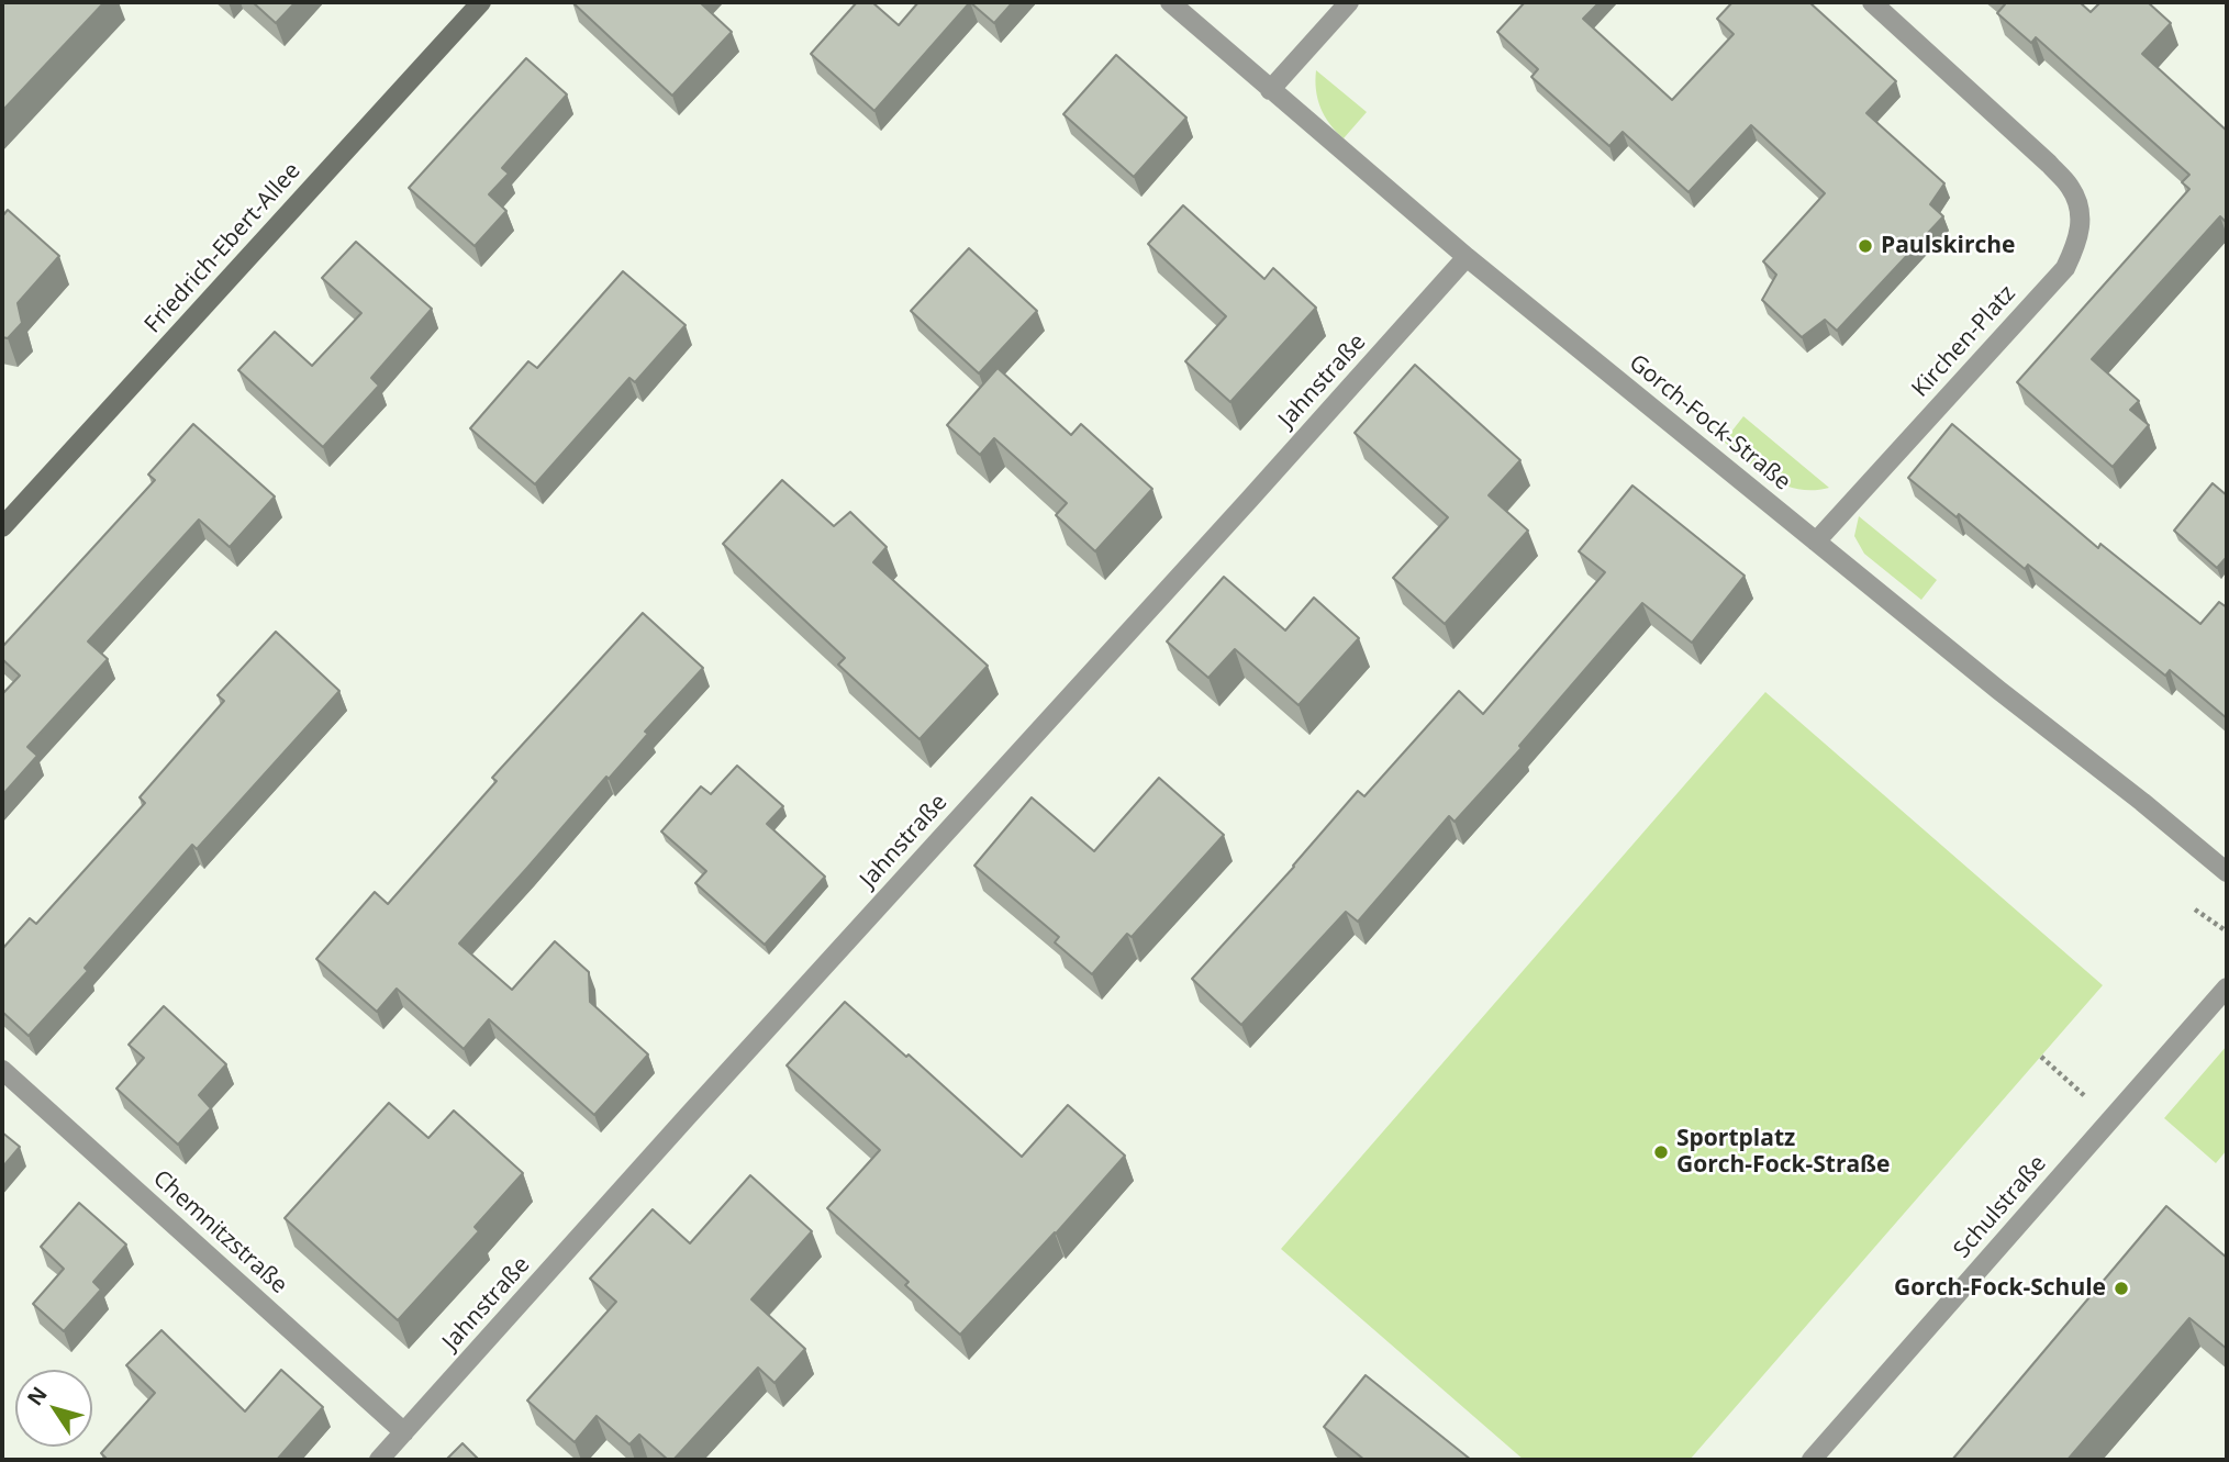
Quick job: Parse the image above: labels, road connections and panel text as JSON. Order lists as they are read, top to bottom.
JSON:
{
  "streets": {
    "street": [
      "Friedrich-Ebert-Allee",
      "Kirchen-Platz",
      "Jahnstraße",
      "Gorch-Fock-Straße",
      "Schulstraße",
      "Chemnitzstraße"
    ]
  },
  "crossings": [
    ["Kirchen-Platz", "Gorch-Fock-Straße"],
    ["Jahnstraße", "Gorch-Fock-Straße"],
    ["Jahnstraße", "Chemnitzstraße"]
  ],
  "places": ["Paulskirche", "Sportplatz Gorch-Fock-Straße", "Gorch-Fock-Schule"],
  "north": "top left"
}
